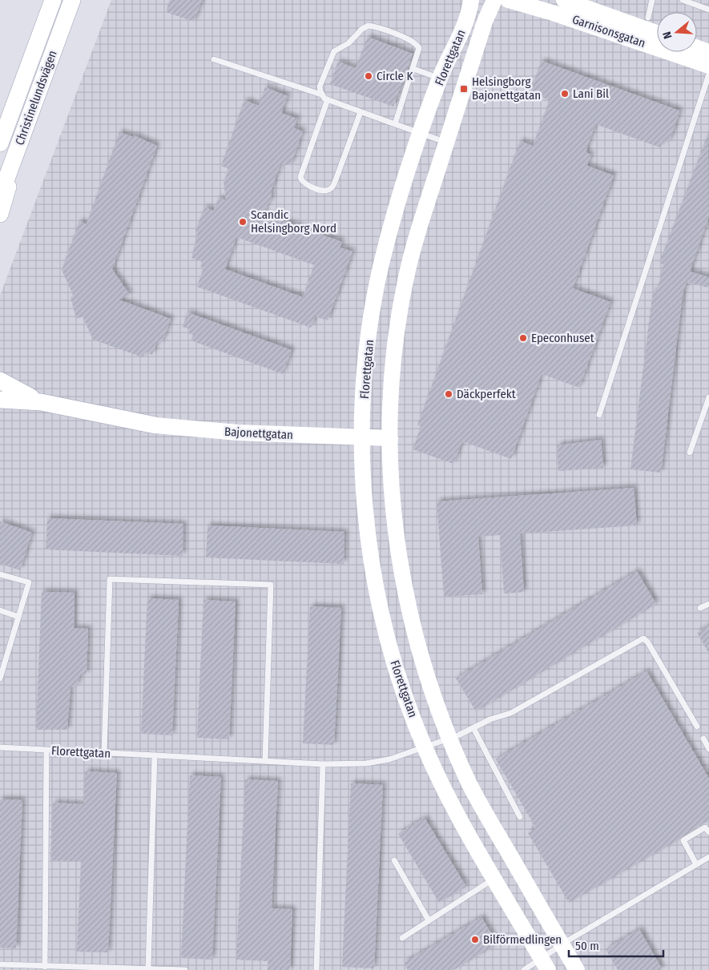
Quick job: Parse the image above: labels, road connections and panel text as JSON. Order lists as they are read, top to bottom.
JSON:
{
  "streets": {
    "main road": ["Christinelundsvägen"],
    "street": ["Garnisonsgatan", "Florettgatan", "Bajonettgatan"]
  },
  "crossings": [
    ["Florettgatan", "Bajonettgatan"]
  ],
  "places": {
    "other": [
      "Circle K",
      "Lani Bil",
      "Scandic Helsingborg Nord",
      "Epeconhuset",
      "Däckperfekt",
      "Bilförmedlingen"
    ],
    "transit": ["Helsingborg Bajonettgatan"]
  },
  "scale_bar": "50 m",
  "north": "left"
}
